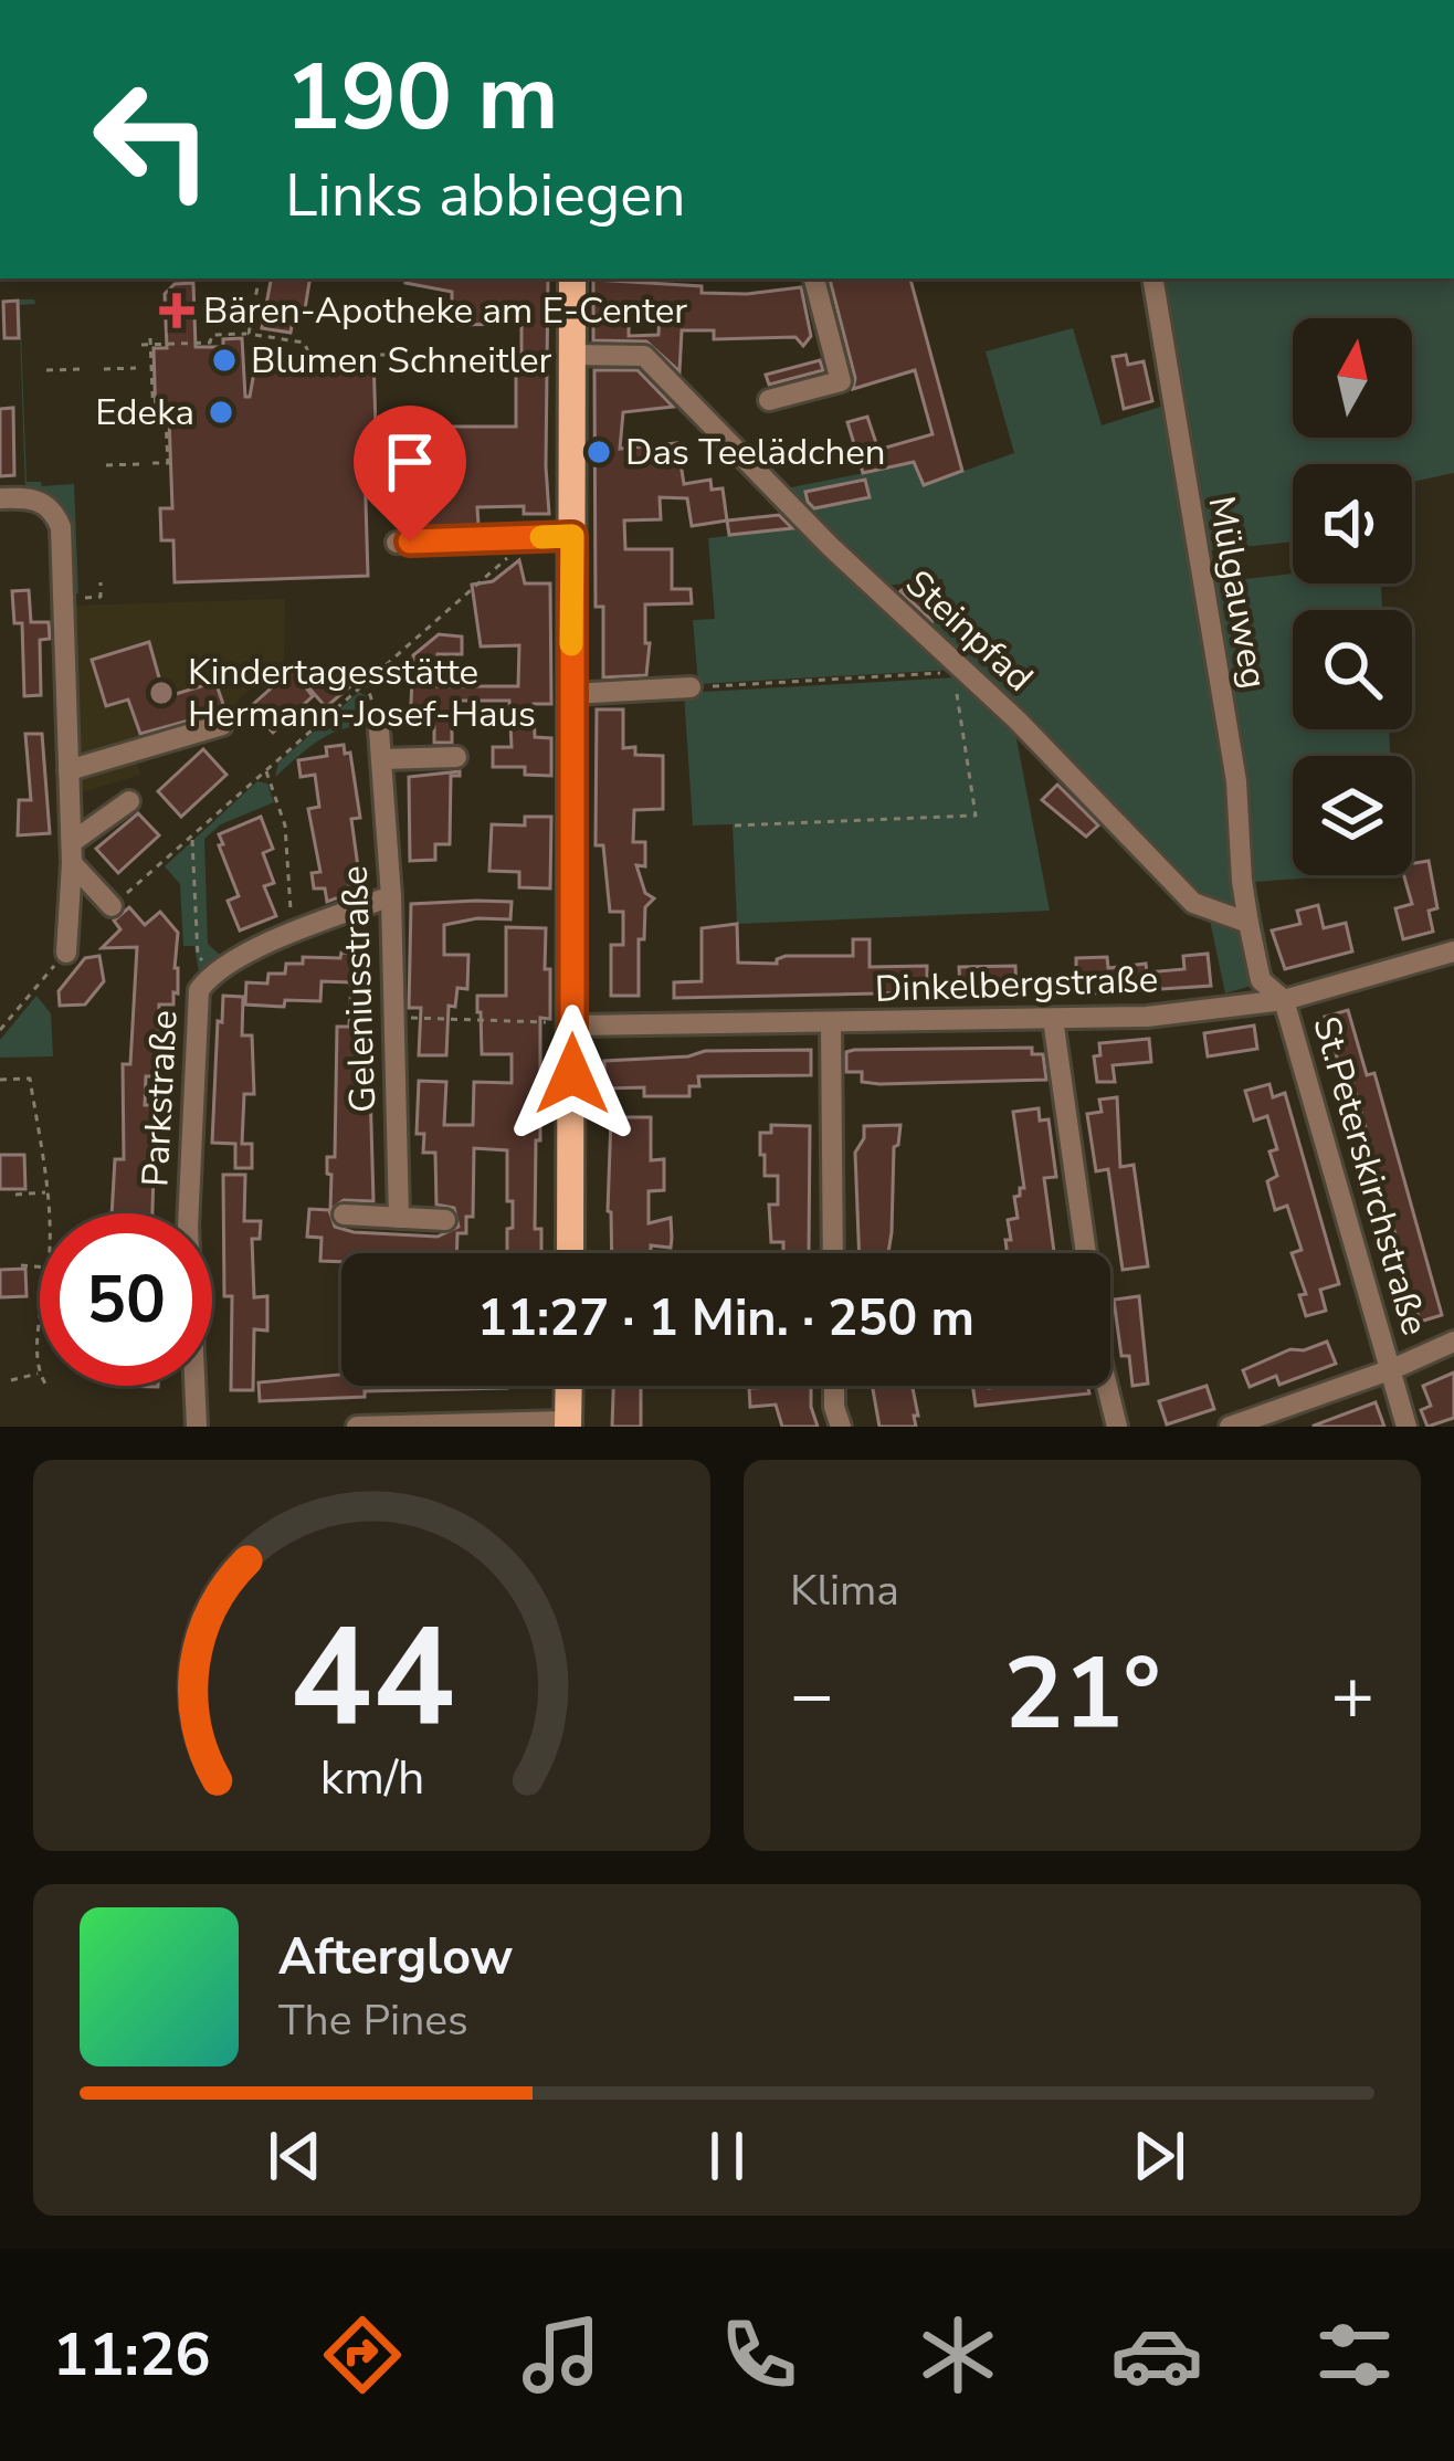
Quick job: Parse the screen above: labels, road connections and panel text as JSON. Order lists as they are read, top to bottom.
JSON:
{
  "streets": {
    "street": [
      "Mülgauweg",
      "Steinpfad",
      "Dinkelbergstraße",
      "Geleniusstraße",
      "Parkstraße",
      "St.Peterskirchstraße"
    ]
  },
  "crossings": [
    ["Mülgauweg", "Steinpfad"],
    ["Dinkelbergstraße", "St.Peterskirchstraße"],
    ["Geleniusstraße", "Parkstraße"]
  ],
  "places": {
    "health": ["Bären-Apotheke am E-Center"],
    "other": [
      "Blumen Schneitler",
      "Edeka",
      "Das Teelädchen",
      "Kindertagesstätte Hermann-Josef-Haus"
    ]
  },
  "north": "top",
  "page": {
    "turn": ["190 m", "Links abbiegen"],
    "limit": "50",
    "trip": "11:27 · 1 Min. · 250 m",
    "tile": "Klima",
    "heat": ["−", "21°", "+"],
    "song": ["Afterglow", "The Pines"],
    "tabs": "11:26",
    "gauge": ["44", "km/h"]
  }
}
